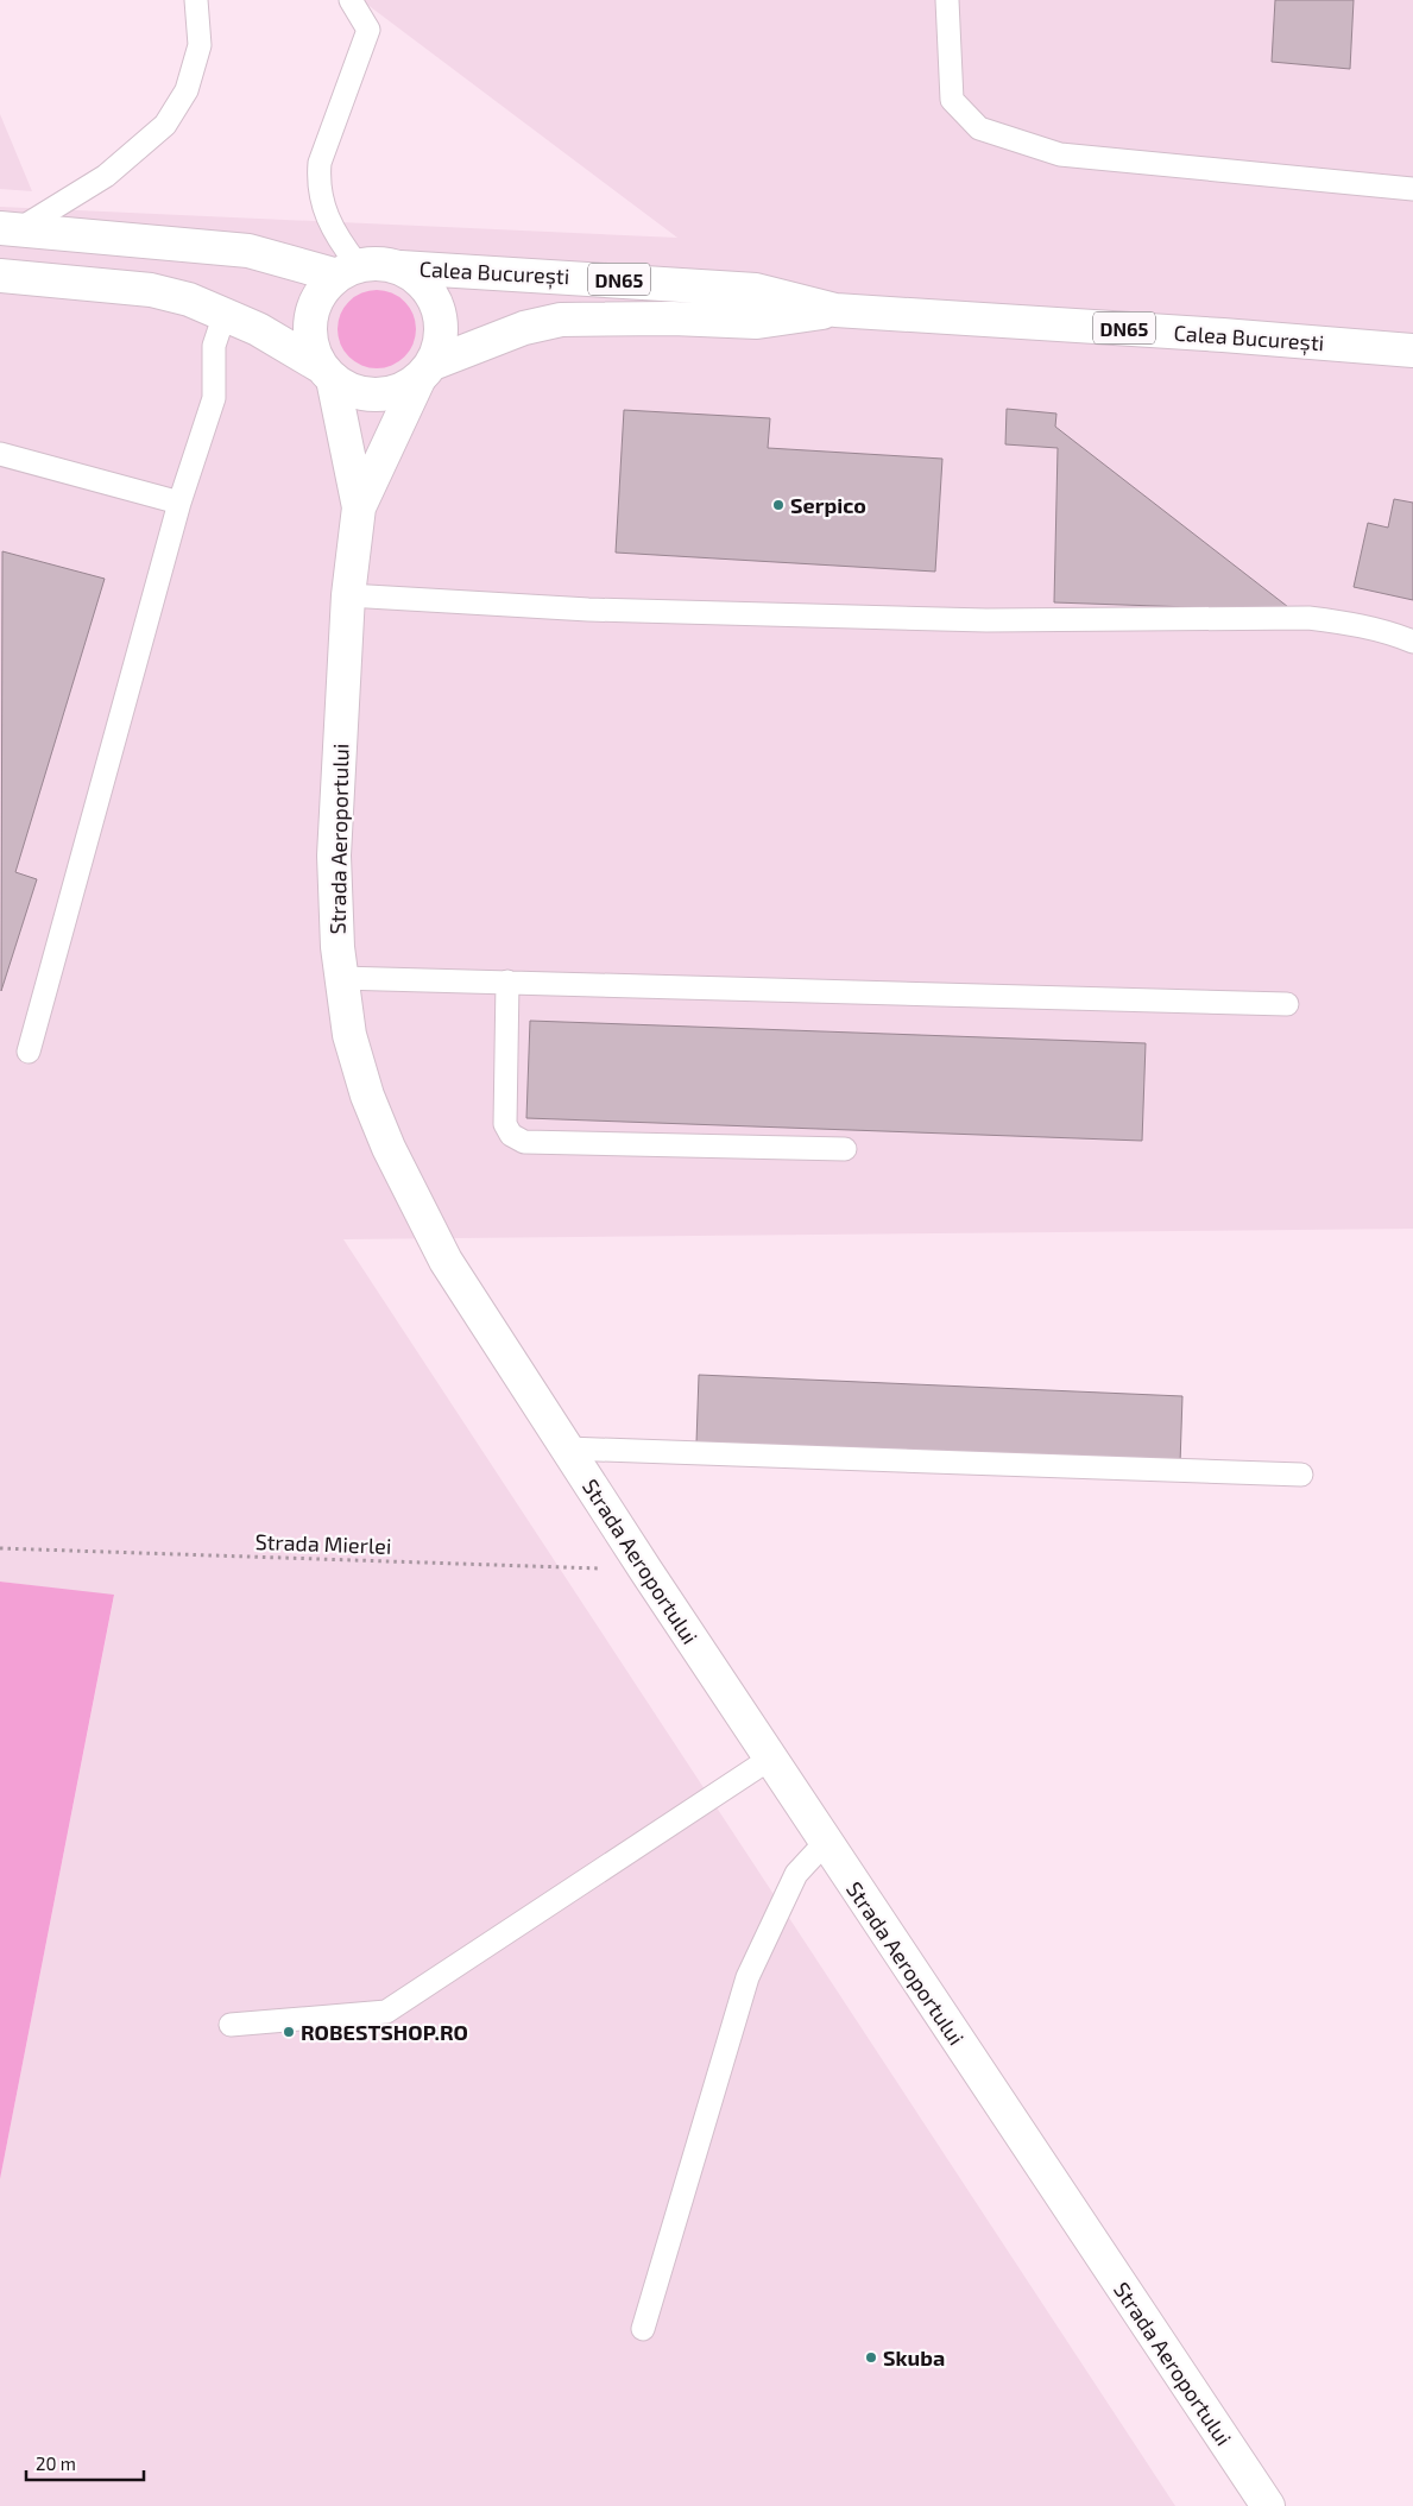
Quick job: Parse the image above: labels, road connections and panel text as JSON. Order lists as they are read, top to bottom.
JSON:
{
  "streets": {
    "main road": ["Calea București", "DN65", "Strada Aeroportului"],
    "path": ["Strada Mierlei"]
  },
  "crossings": [
    ["Calea București", "DN65"],
    ["Calea București", "Strada Aeroportului"],
    ["DN65", "Strada Aeroportului"],
    ["Strada Aeroportului", "Strada Mierlei"]
  ],
  "places": ["Serpico", "ROBESTSHOP.RO", "Skuba"],
  "scale_bar": "20 m"
}
